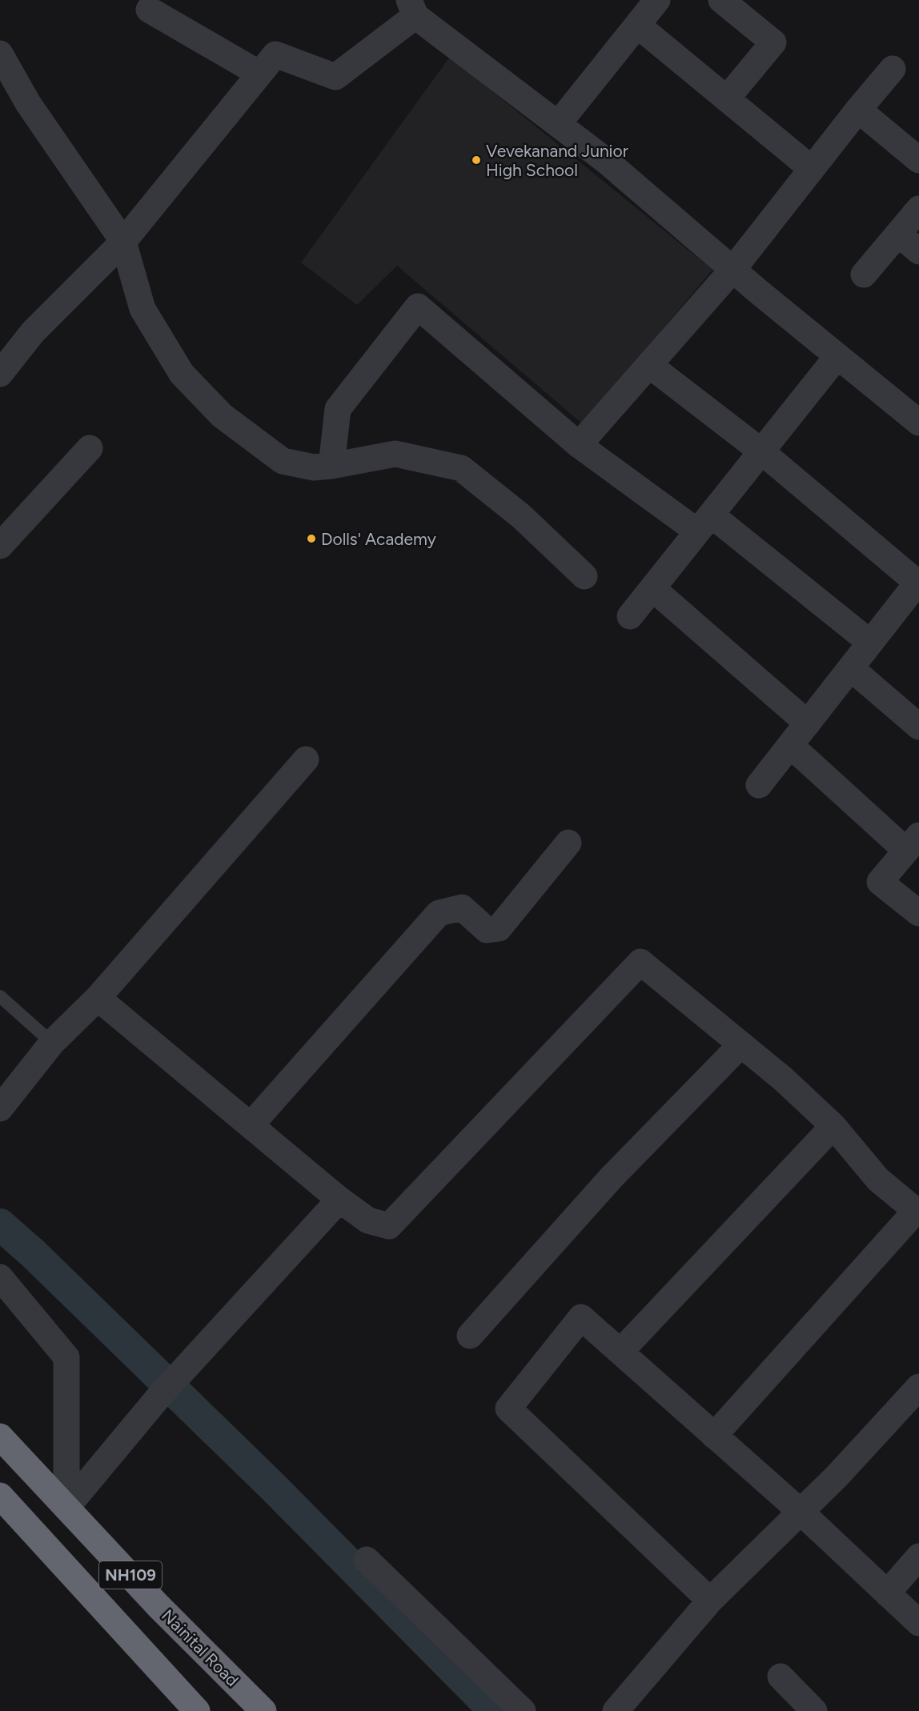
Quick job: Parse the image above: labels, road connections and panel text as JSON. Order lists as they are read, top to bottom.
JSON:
{
  "streets": {
    "highway": ["NH109", "Nainital Road"]
  },
  "places": ["Vevekanand Junior High School", "Dolls' Academy"]
}
